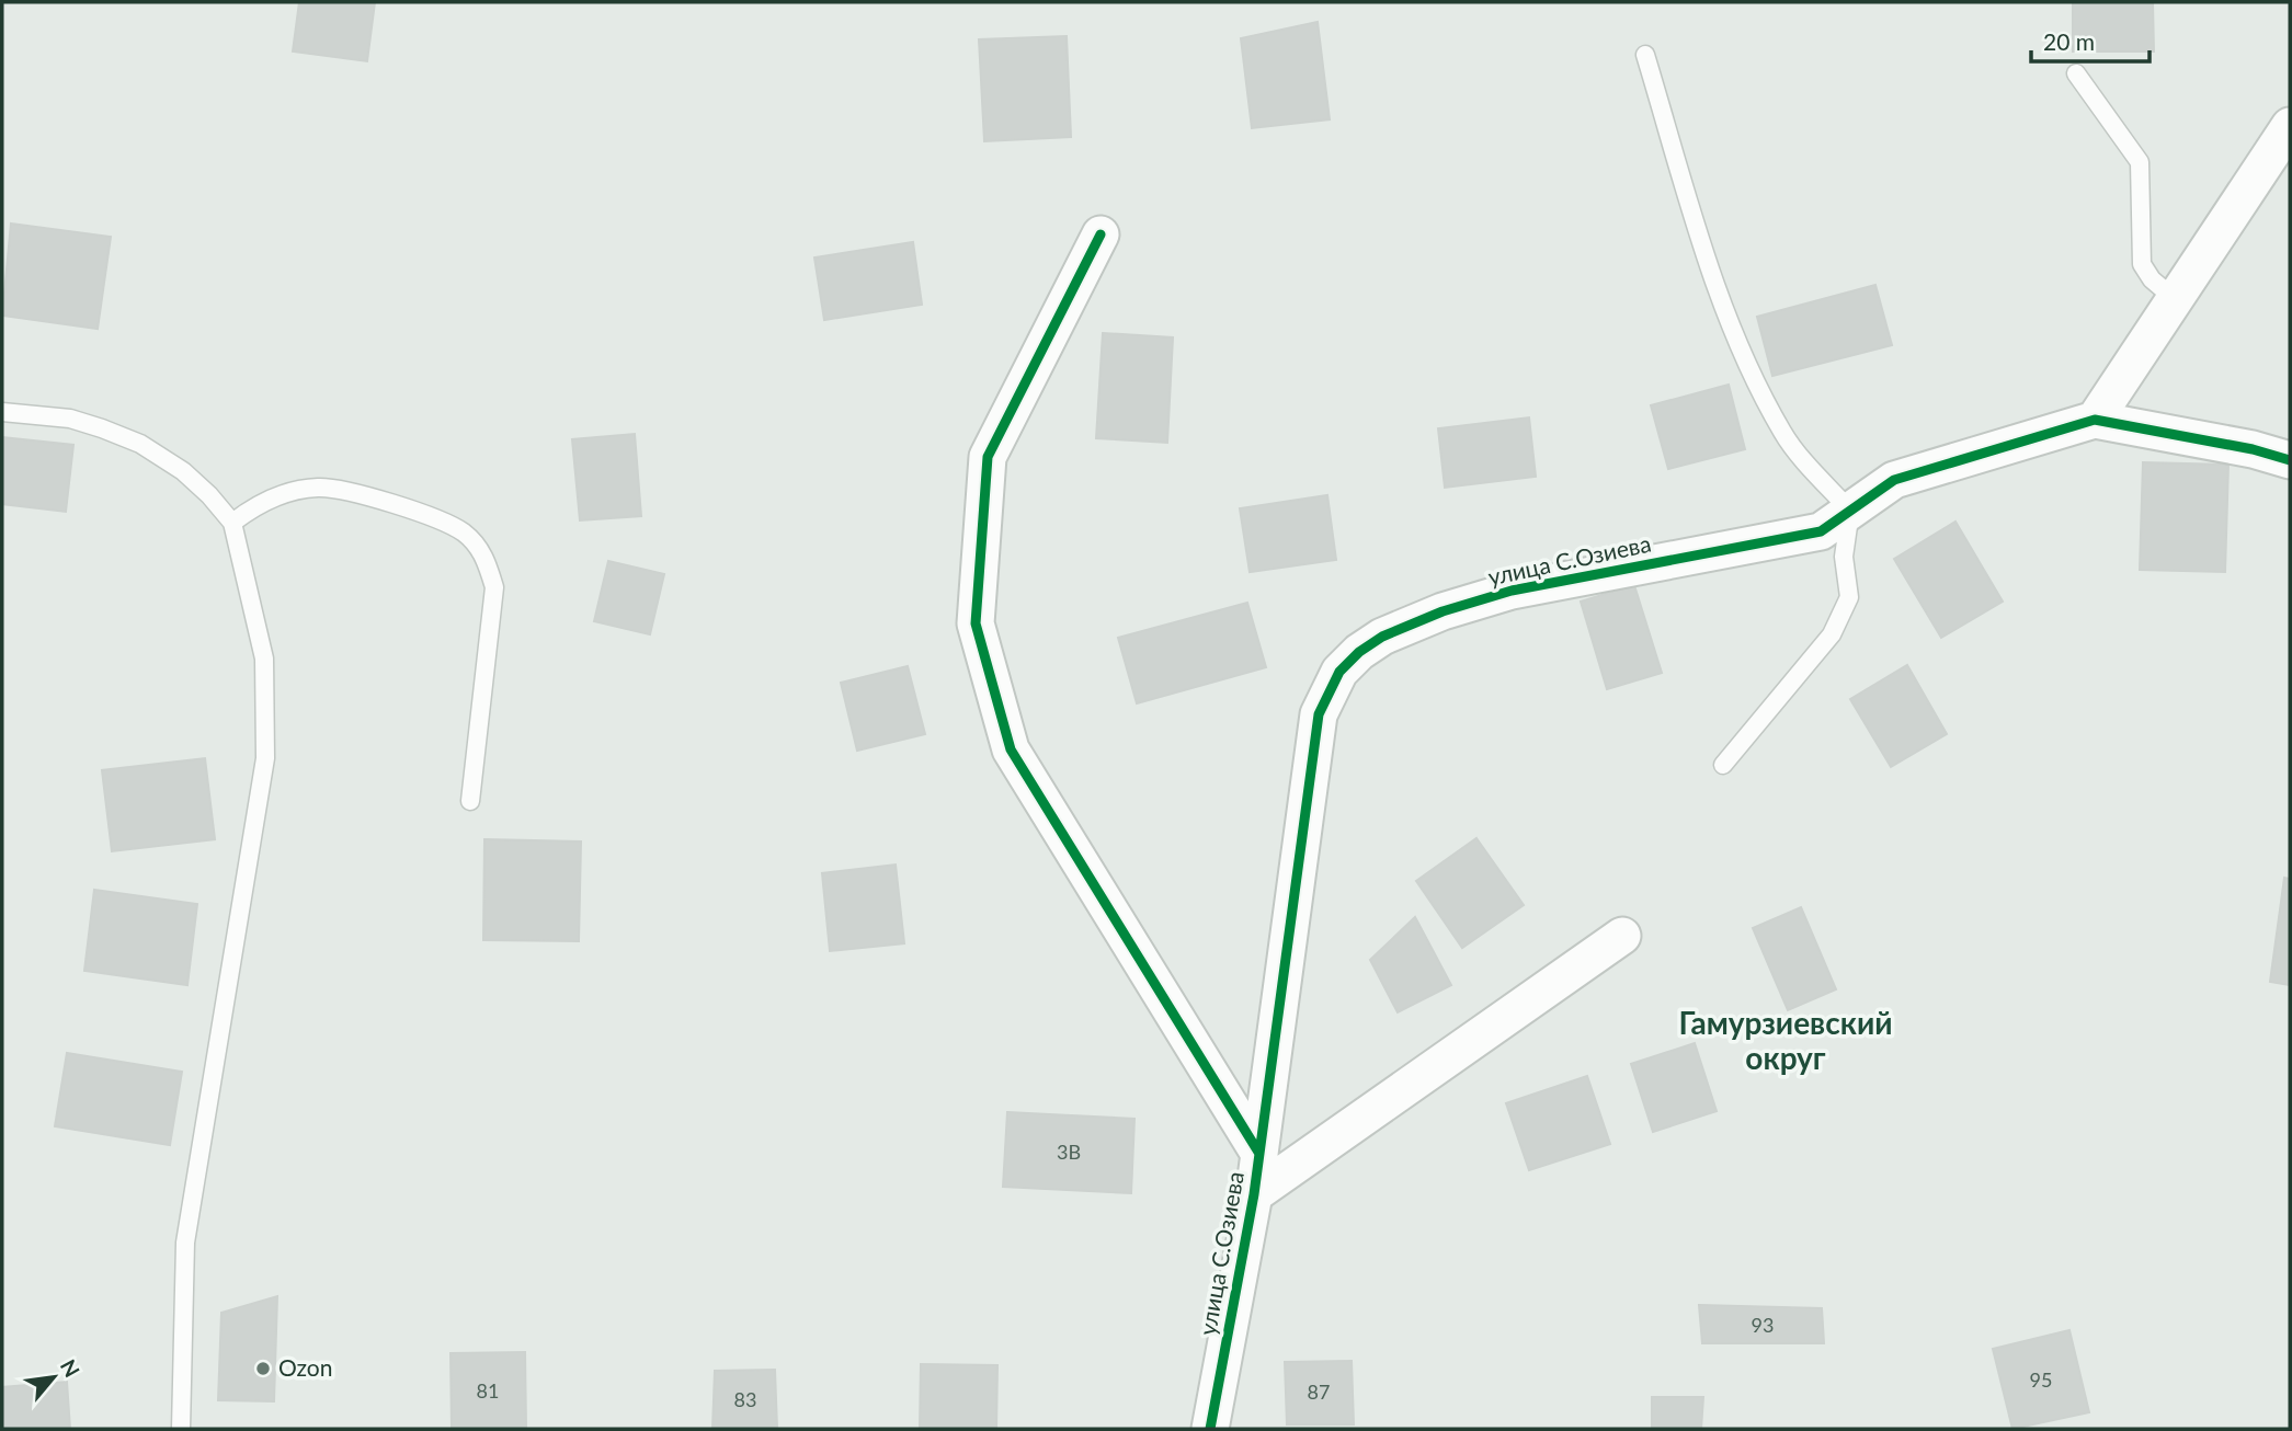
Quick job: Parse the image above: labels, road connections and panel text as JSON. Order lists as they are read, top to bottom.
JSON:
{
  "streets": {
    "street": ["улица С.Озиева"]
  },
  "districts": ["Гамурзиевский округ"],
  "places": ["Ozon"],
  "house_numbers": [
    "3В",
    "93",
    "95",
    "81",
    "87",
    "83"
  ],
  "scale_bar": "20 m",
  "north": "top right"
}
